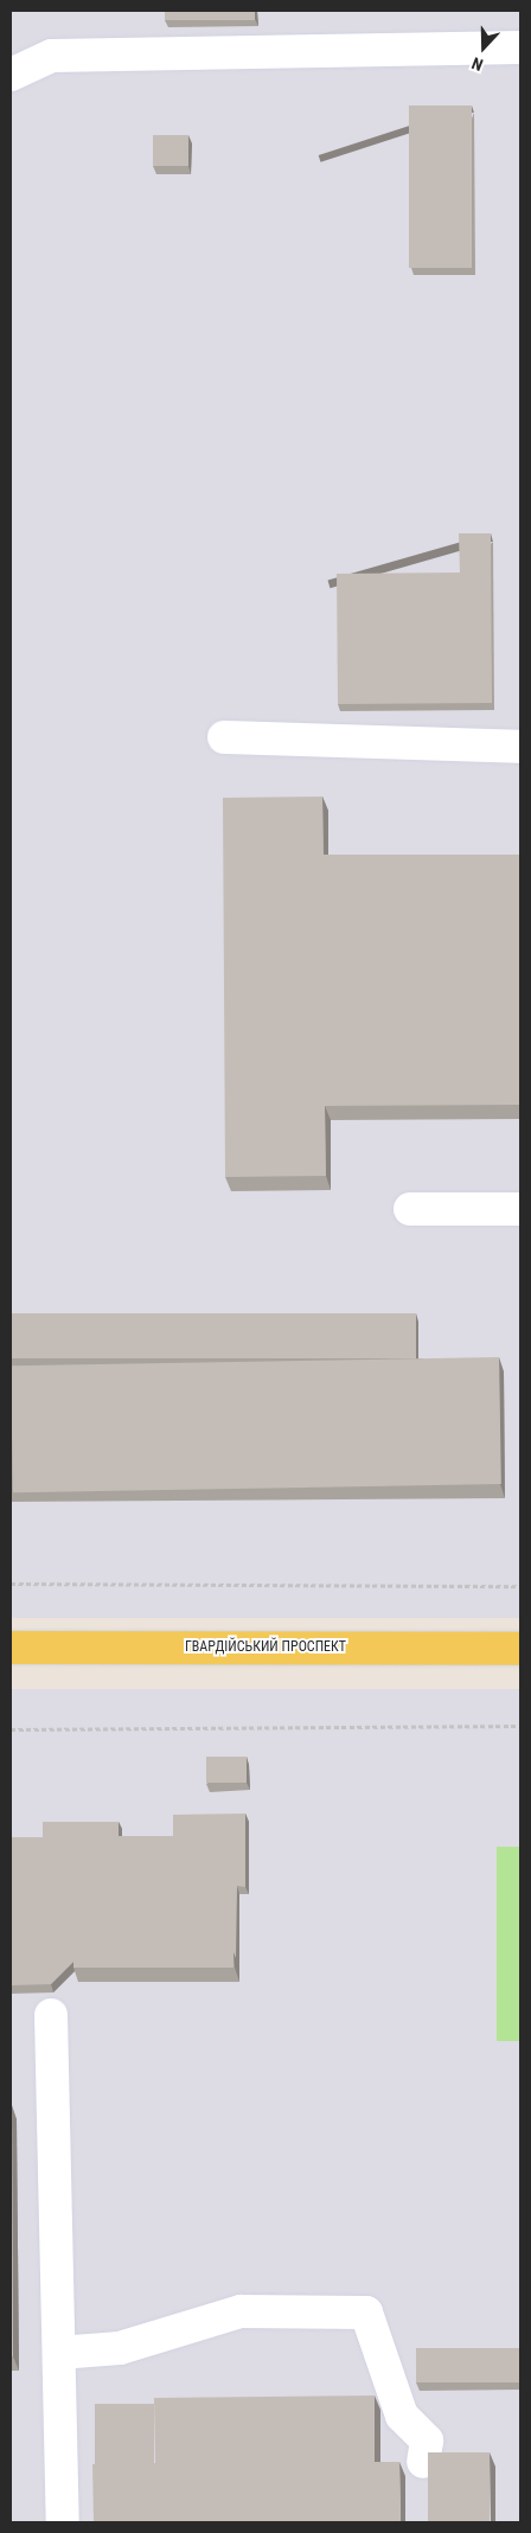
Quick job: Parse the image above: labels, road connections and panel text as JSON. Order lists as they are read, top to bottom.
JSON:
{
  "streets": {
    "main road": ["ГВАРДІЙСЬКИЙ ПРОСПЕКТ"]
  },
  "north": "bottom"
}
